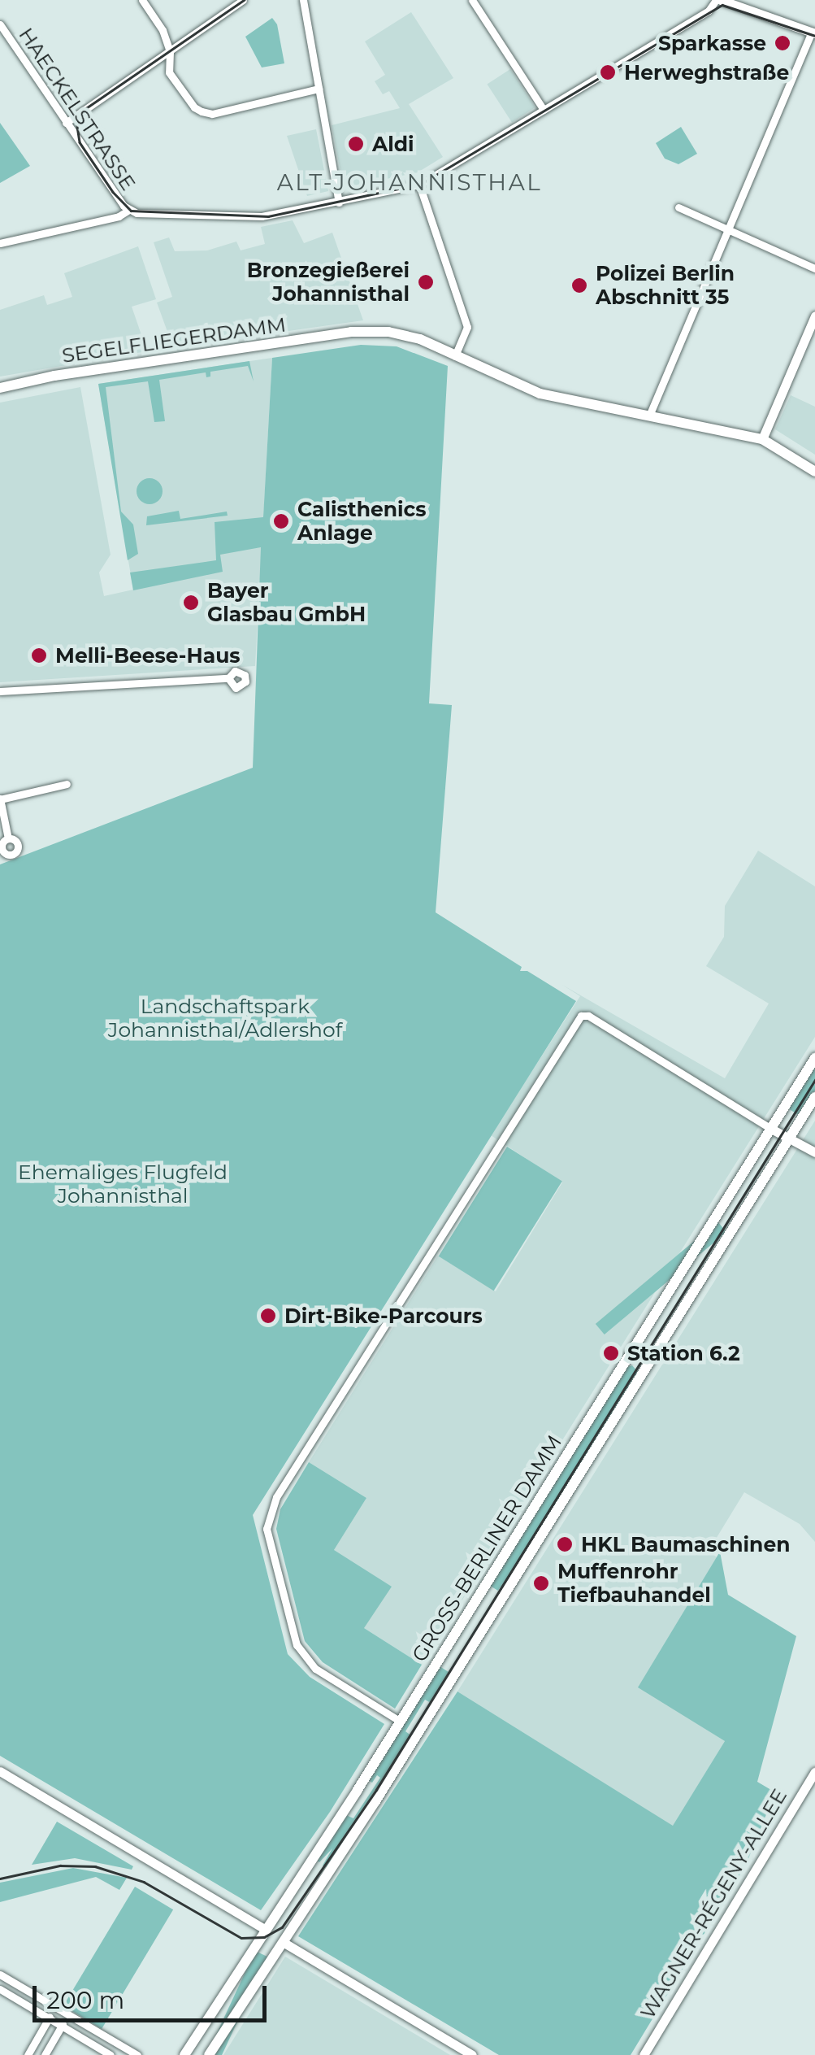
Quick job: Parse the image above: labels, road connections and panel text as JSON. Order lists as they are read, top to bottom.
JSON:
{
  "streets": {
    "main road": ["SEGELFLIEGERDAMM", "GROSS-BERLINER DAMM"],
    "street": ["HAECKELSTRASSE", "WAGNER-RÉGENY-ALLEE"]
  },
  "districts": ["ALT-JOHANNISTHAL"],
  "parks": ["Landschaftspark Johannisthal/Adlershof", "Ehemaliges Flugfeld Johannisthal"],
  "places": [
    "Sparkasse",
    "Herweghstraße",
    "Aldi",
    "Bronzegießerei Johannisthal",
    "Polizei Berlin Abschnitt 35",
    "Calisthenics Anlage",
    "Bayer Glasbau GmbH",
    "Melli-Beese-Haus",
    "Dirt-Bike-Parcours",
    "Station 6.2",
    "HKL Baumaschinen",
    "Muffenrohr Tiefbauhandel"
  ],
  "scale_bar": "200 m"
}
